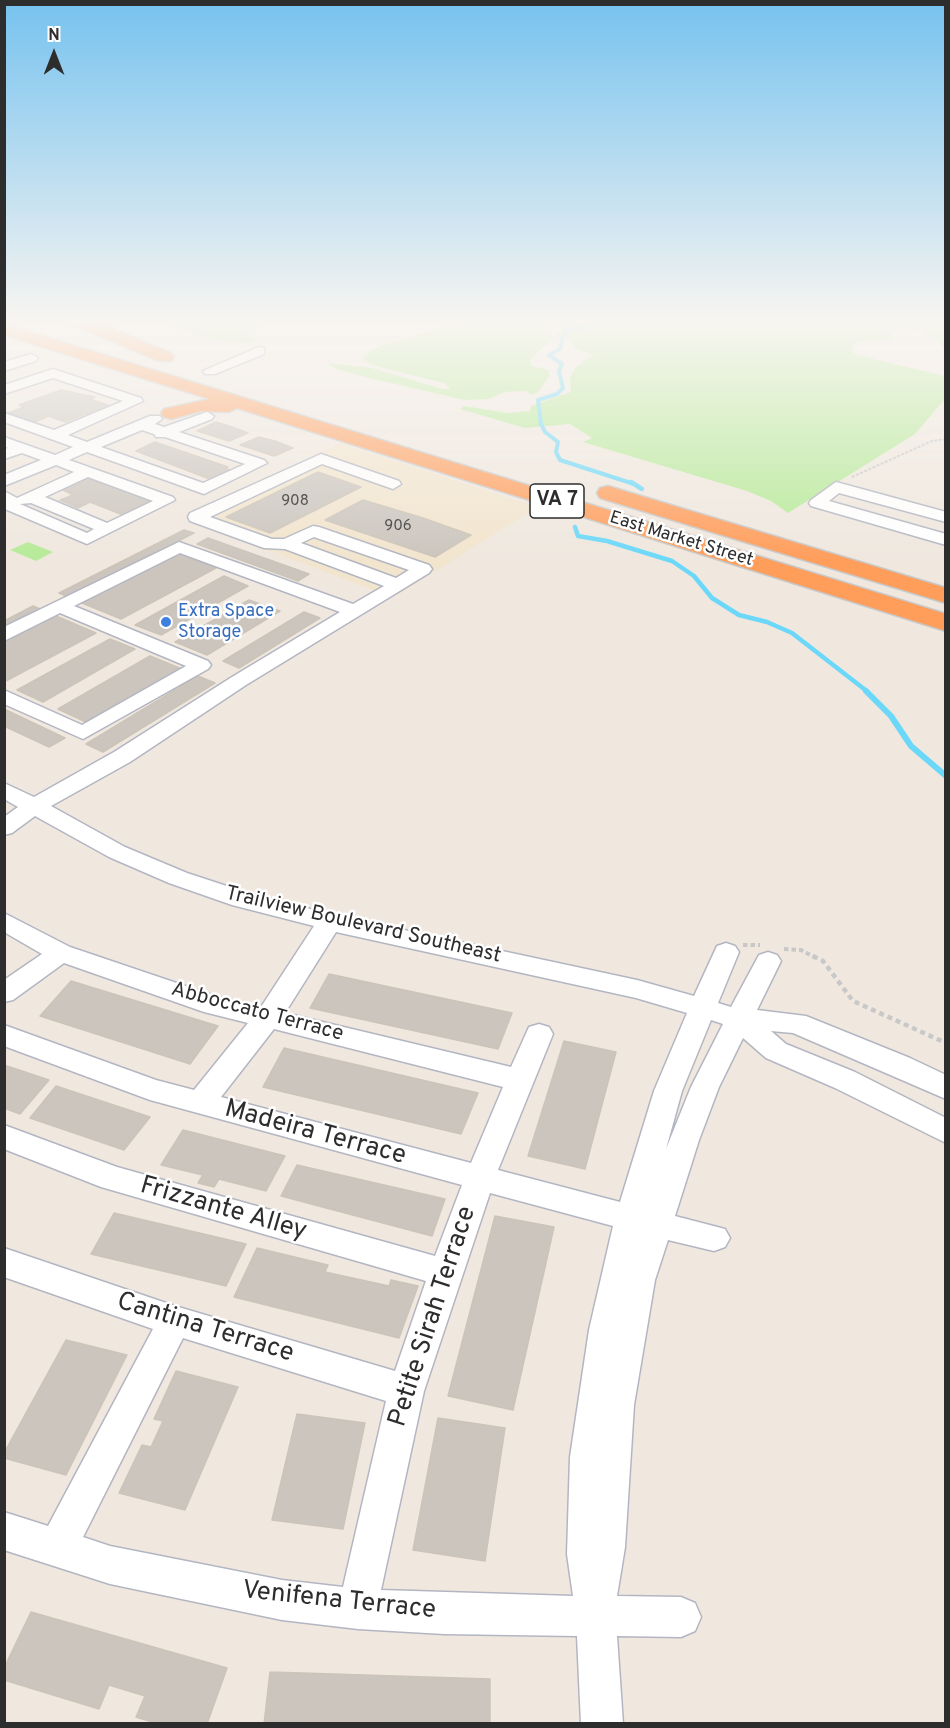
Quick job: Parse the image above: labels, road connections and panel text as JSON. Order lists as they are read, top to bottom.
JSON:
{
  "streets": {
    "highway": ["VA 7", "East Market Street"],
    "street": [
      "Trailview Boulevard Southeast",
      "Abboccato Terrace",
      "Madeira Terrace",
      "Frizzante Alley",
      "Petite Sirah Terrace",
      "Cantina Terrace",
      "Venifena Terrace"
    ]
  },
  "crossings": [
    ["Abboccato Terrace", "Petite Sirah Terrace"],
    ["Madeira Terrace", "Petite Sirah Terrace"],
    ["Frizzante Alley", "Petite Sirah Terrace"],
    ["Petite Sirah Terrace", "Cantina Terrace"],
    ["Petite Sirah Terrace", "Venifena Terrace"]
  ],
  "places": ["Extra Space Storage"],
  "house_numbers": ["908", "906"],
  "north": "top"
}
